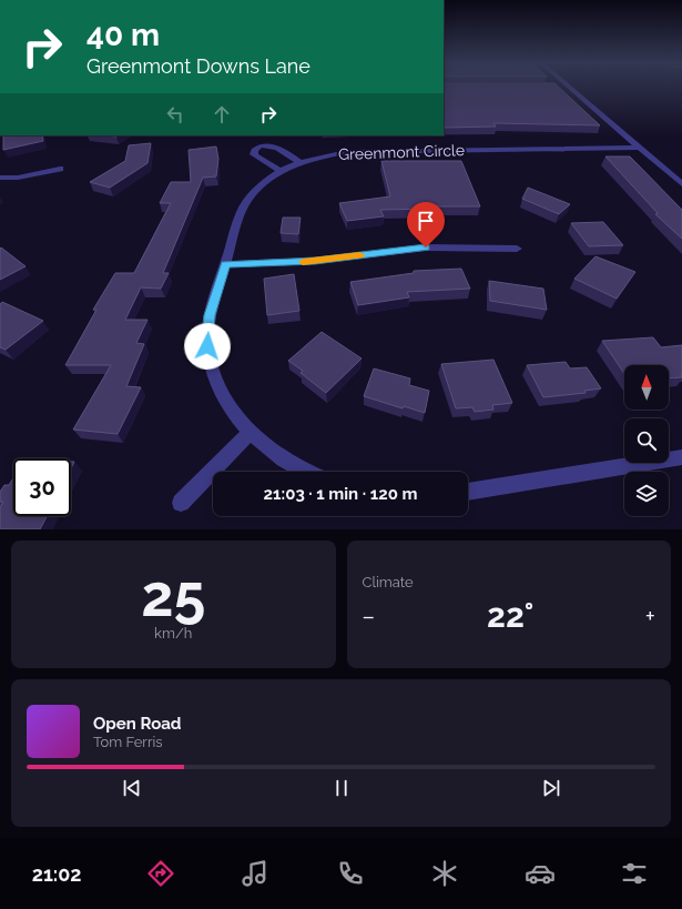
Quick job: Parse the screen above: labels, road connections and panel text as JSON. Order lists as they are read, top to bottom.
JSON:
{
  "streets": {
    "street": ["Greenmont Circle"]
  },
  "north": "top",
  "page": {
    "turn": ["40 m", "Greenmont Downs Lane"],
    "limit": "30",
    "trip": "21:03 · 1 min · 120 m",
    "tile": [
      ["25", "km/h"],
      "Climate"
    ],
    "heat": ["−", "22°", "+"],
    "song": ["Open Road", "Tom Ferris"],
    "tabs": "21:02"
  }
}
